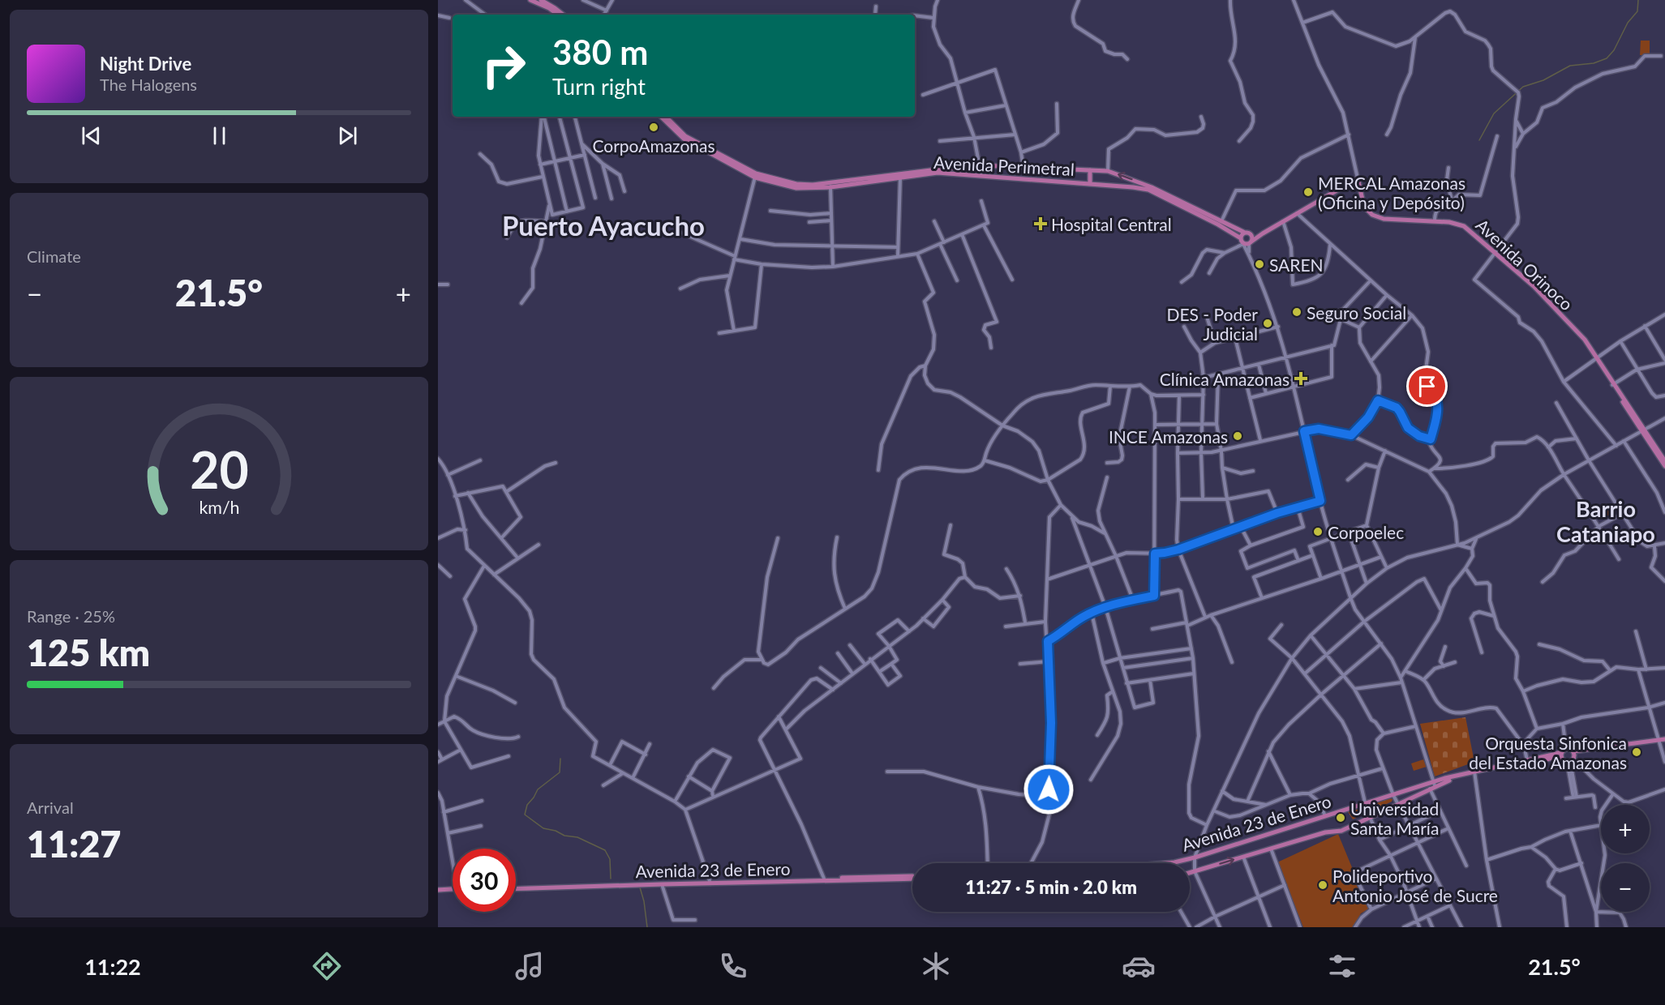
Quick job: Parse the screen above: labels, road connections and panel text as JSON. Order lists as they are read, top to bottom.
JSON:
{
  "streets": {
    "main road": ["Avenida Perimetral", "Avenida Orinoco", "Avenida 23 de Enero"]
  },
  "districts": ["Puerto Ayacucho", "Barrio Cataniapo"],
  "places": {
    "other": [
      "CorpoAmazonas",
      "MERCAL Amazonas (Oficina y Depósito)",
      "SAREN",
      "Seguro Social",
      "DES - Poder Judicial",
      "INCE Amazonas",
      "Corpoelec",
      "Orquesta Sinfonica del Estado Amazonas",
      "Universidad Santa María",
      "Polideportivo Antonio José de Sucre"
    ],
    "health": ["Hospital Central", "Clínica Amazonas"]
  },
  "page": {
    "turn": ["380 m", "Turn right"],
    "song": ["Night Drive", "The Halogens"],
    "tile": [
      "Climate",
      ["Range · 25%", "125 km"],
      ["Arrival", "11:27"]
    ],
    "heat": ["−", "21.5°", "+"],
    "map_buttons": ["+", "−"],
    "limit": "30",
    "trip": "11:27 · 5 min · 2.0 km",
    "tabs": ["11:22", "21.5°"],
    "gauge": ["20", "km/h"]
  }
}
